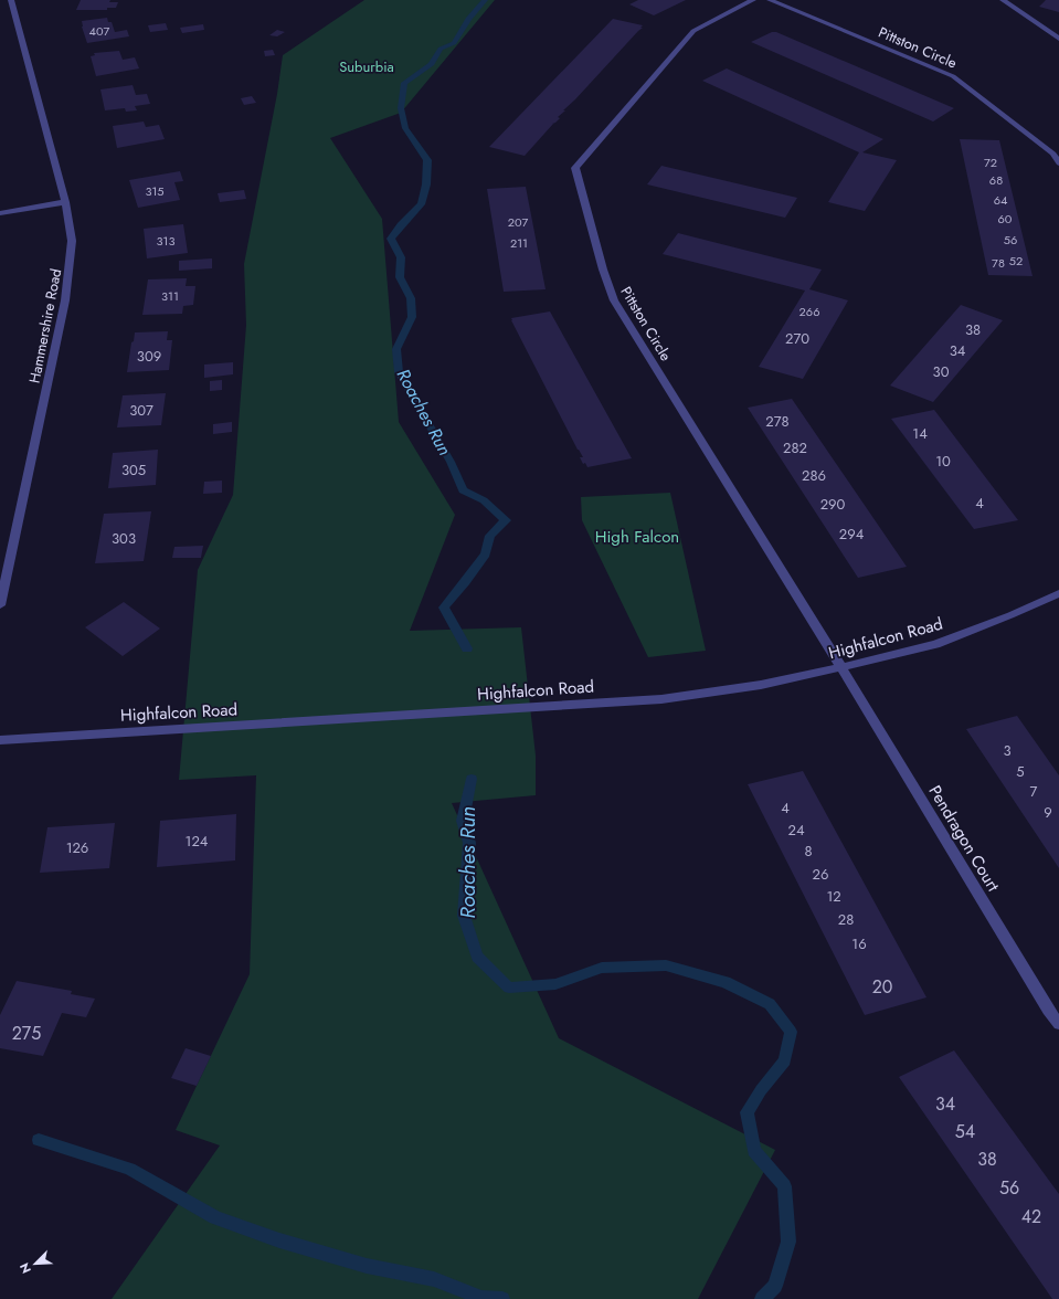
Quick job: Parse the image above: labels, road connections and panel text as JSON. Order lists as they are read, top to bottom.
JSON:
{
  "streets": {
    "street": [
      "Pittston Circle",
      "Hammershire Road",
      "Highfalcon Road",
      "Pendragon Court"
    ]
  },
  "crossings": [
    ["Pittston Circle", "Highfalcon Road"],
    ["Pittston Circle", "Pendragon Court"],
    ["Highfalcon Road", "Pendragon Court"]
  ],
  "water": ["Roaches Run"],
  "parks": ["Suburbia", "High Falcon"],
  "house_numbers": [
    "407",
    "72",
    "68",
    "315",
    "64",
    "60",
    "207",
    "56",
    "313",
    "211",
    "52",
    "78",
    "311",
    "266",
    "38",
    "270",
    "34",
    "309",
    "30",
    "307",
    "278",
    "14",
    "282",
    "10",
    "305",
    "286",
    "4",
    "290",
    "294",
    "303",
    "3",
    "5",
    "7",
    "4",
    "9",
    "24",
    "124",
    "126",
    "8",
    "26",
    "12",
    "28",
    "16",
    "20",
    "275",
    "34",
    "54",
    "38",
    "56",
    "42"
  ],
  "north": "bottom left"
}
